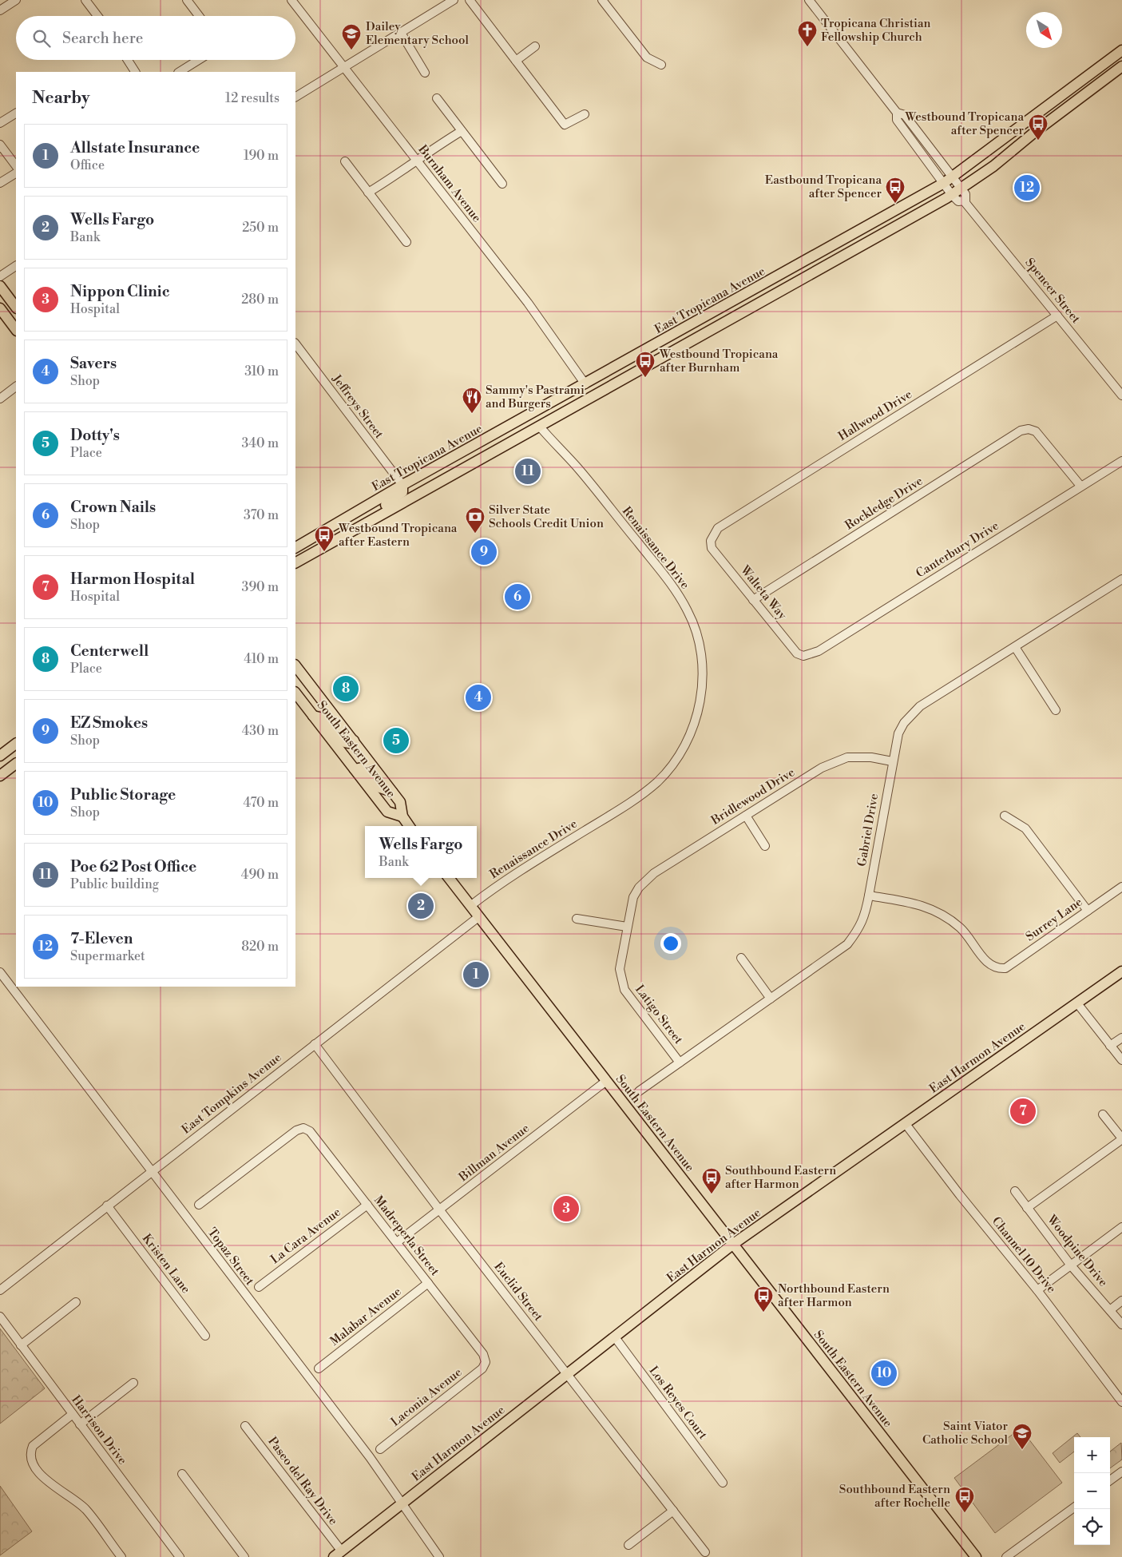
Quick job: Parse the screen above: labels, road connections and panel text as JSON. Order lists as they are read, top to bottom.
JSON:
{
  "streets": {
    "main road": ["East Tropicana Avenue", "South Eastern Avenue", "East Harmon Avenue"],
    "street": [
      "Burnham Avenue",
      "Spencer Street",
      "Jeffreys Street",
      "Hallwood Drive",
      "Rockledge Drive",
      "Renaissance Drive",
      "Canterbury Drive",
      "Walteta Way",
      "Bridlewood Drive",
      "Gabriel Drive",
      "Surrey Lane",
      "Latigo Street",
      "East Tompkins Avenue",
      "Billman Avenue",
      "La Cara Avenue",
      "Madreperla Street",
      "Woodpine Drive",
      "Channel 10 Drive",
      "Topaz Street",
      "Kristen Lane",
      "Euclid Street",
      "Malabar Avenue",
      "Laconia Avenue",
      "Los Reyes Court",
      "Harrison Drive",
      "Paseo del Ray Drive"
    ]
  },
  "crossings": [
    ["Burnham Avenue", "East Tropicana Avenue"],
    ["Spencer Street", "East Tropicana Avenue"],
    ["Spencer Street", "Hallwood Drive"],
    ["East Tropicana Avenue", "Jeffreys Street"],
    ["Hallwood Drive", "Walteta Way"],
    ["Rockledge Drive", "Canterbury Drive"],
    ["Rockledge Drive", "Walteta Way"],
    ["Renaissance Drive", "South Eastern Avenue"],
    ["Canterbury Drive", "Walteta Way"],
    ["South Eastern Avenue", "East Harmon Avenue"],
    ["South Eastern Avenue", "East Tompkins Avenue"],
    ["South Eastern Avenue", "Billman Avenue"],
    ["Bridlewood Drive", "Gabriel Drive"],
    ["Bridlewood Drive", "Latigo Street"],
    ["Gabriel Drive", "Surrey Lane"],
    ["Gabriel Drive", "Latigo Street"],
    ["East Harmon Avenue", "Channel 10 Drive"],
    ["East Harmon Avenue", "Topaz Street"],
    ["East Harmon Avenue", "Euclid Street"],
    ["East Harmon Avenue", "Los Reyes Court"],
    ["East Harmon Avenue", "Paseo del Ray Drive"],
    ["East Tompkins Avenue", "Topaz Street"],
    ["East Tompkins Avenue", "Kristen Lane"],
    ["East Tompkins Avenue", "Euclid Street"],
    ["Billman Avenue", "Madreperla Street"],
    ["Billman Avenue", "Euclid Street"],
    ["La Cara Avenue", "Madreperla Street"],
    ["Madreperla Street", "Malabar Avenue"],
    ["Madreperla Street", "Laconia Avenue"]
  ],
  "places": {
    "church": ["Tropicana Christian Fellowship Church"],
    "school or university": ["Dailey Elementary School", "Saint Viator Catholic School"],
    "bus stop": [
      "Westbound Tropicana after Spencer",
      "Eastbound Tropicana after Spencer",
      "Westbound Tropicana after Burnham",
      "Westbound Tropicana after Eastern",
      "Southbound Eastern after Harmon",
      "Northbound Eastern after Harmon",
      "Southbound Eastern after Rochelle"
    ],
    "restaurant": ["Sammy's Pastrami and Burgers"],
    "bank": ["Silver State Schools Credit Union"]
  },
  "north": "bottom right",
  "page": {
    "search": "Search here",
    "heading": ["Nearby", "12 results"],
    "list": [
      {
        "mark": "1",
        "name": "Allstate Insurance",
        "note": "Office",
        "value": "190 m"
      },
      {
        "mark": "2",
        "name": "Wells Fargo",
        "note": "Bank",
        "value": "250 m"
      },
      {
        "mark": "3",
        "name": "Nippon Clinic",
        "note": "Hospital",
        "value": "280 m"
      },
      {
        "mark": "4",
        "name": "Savers",
        "note": "Shop",
        "value": "310 m"
      },
      {
        "mark": "5",
        "name": "Dotty's",
        "note": "Place",
        "value": "340 m"
      },
      {
        "mark": "6",
        "name": "Crown Nails",
        "note": "Shop",
        "value": "370 m"
      },
      {
        "mark": "7",
        "name": "Harmon Hospital",
        "note": "Hospital",
        "value": "390 m"
      },
      {
        "mark": "8",
        "name": "Centerwell",
        "note": "Place",
        "value": "410 m"
      },
      {
        "mark": "9",
        "name": "EZ Smokes",
        "note": "Shop",
        "value": "430 m"
      },
      {
        "mark": "10",
        "name": "Public Storage",
        "note": "Shop",
        "value": "470 m"
      },
      {
        "mark": "11",
        "name": "Poe 62 Post Office",
        "note": "Public building",
        "value": "490 m"
      },
      {
        "mark": "12",
        "name": "7-Eleven",
        "note": "Supermarket",
        "value": "820 m"
      }
    ],
    "pins": [
      "12",
      "11",
      "9",
      "6",
      "8",
      "4",
      "5",
      "2",
      "1",
      "7",
      "3",
      "10"
    ],
    "popup": ["Wells Fargo", "Bank"],
    "map_buttons": ["+", "−"]
  }
}
